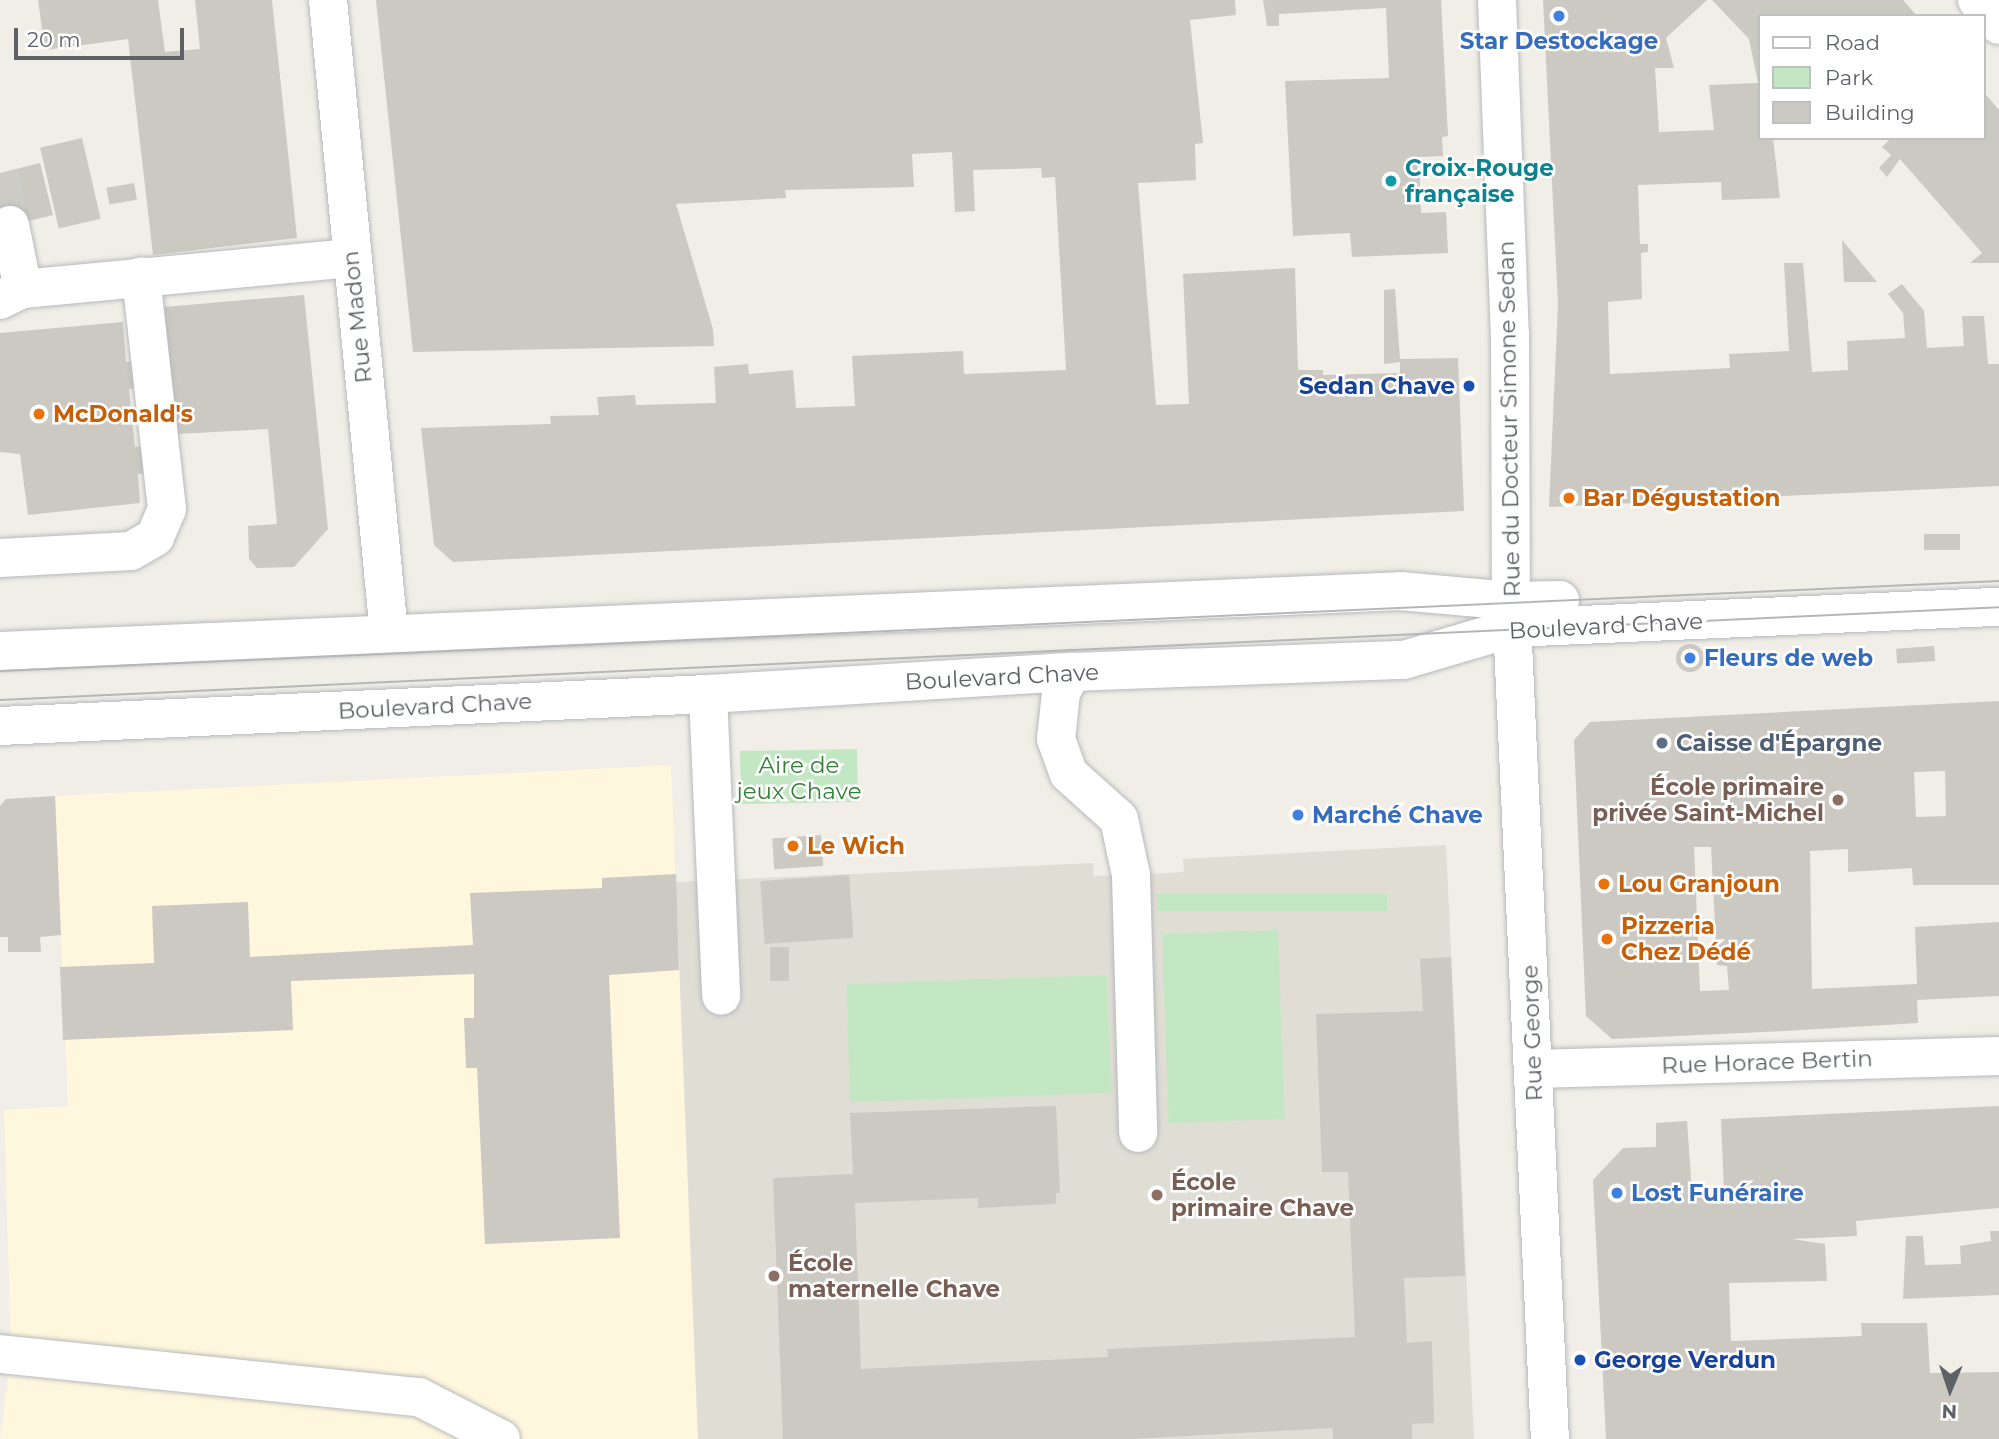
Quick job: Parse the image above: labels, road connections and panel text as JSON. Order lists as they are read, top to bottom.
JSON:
{
  "streets": {
    "street": [
      "Rue Madon",
      "Rue du Docteur Simone Sedan",
      "Boulevard Chave",
      "Rue George",
      "Rue Horace Bertin"
    ]
  },
  "crossings": [
    ["Rue Madon", "Boulevard Chave"],
    ["Rue du Docteur Simone Sedan", "Boulevard Chave"],
    ["Rue du Docteur Simone Sedan", "Rue George"],
    ["Boulevard Chave", "Rue George"],
    ["Rue George", "Rue Horace Bertin"]
  ],
  "parks": ["Aire de jeux Chave"],
  "places": [
    "Star Destockage",
    "Croix-Rouge française",
    "Sedan Chave",
    "McDonald's",
    "Bar Dégustation",
    "Fleurs de web",
    "Caisse d'Épargne",
    "École primaire privée Saint-Michel",
    "Marché Chave",
    "Le Wich",
    "Lou Granjoun",
    "Pizzeria Chez Dédé",
    "Lost Funéraire",
    "École primaire Chave",
    "École maternelle Chave",
    "George Verdun"
  ],
  "legend": ["Road", "Park", "Building"],
  "scale_bar": "20 m",
  "north": "bottom"
}
